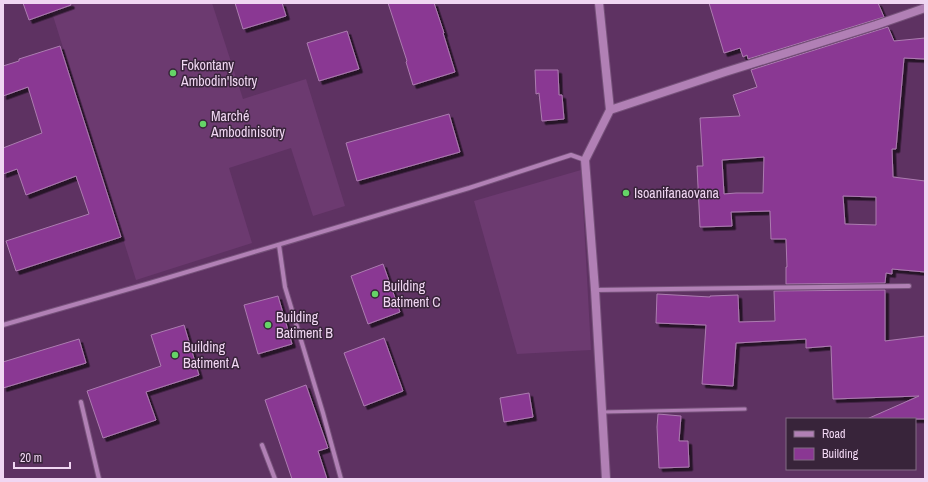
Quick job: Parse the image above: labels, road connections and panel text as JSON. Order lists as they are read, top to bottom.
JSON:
{
  "places": [
    "Fokontany Ambodin'Isotry",
    "Marché Ambodinisotry",
    "Isoanifanaovana",
    "Building Batiment C",
    "Building Batiment B",
    "Building Batiment A"
  ],
  "legend": ["Road", "Building"],
  "scale_bar": "20 m"
}
